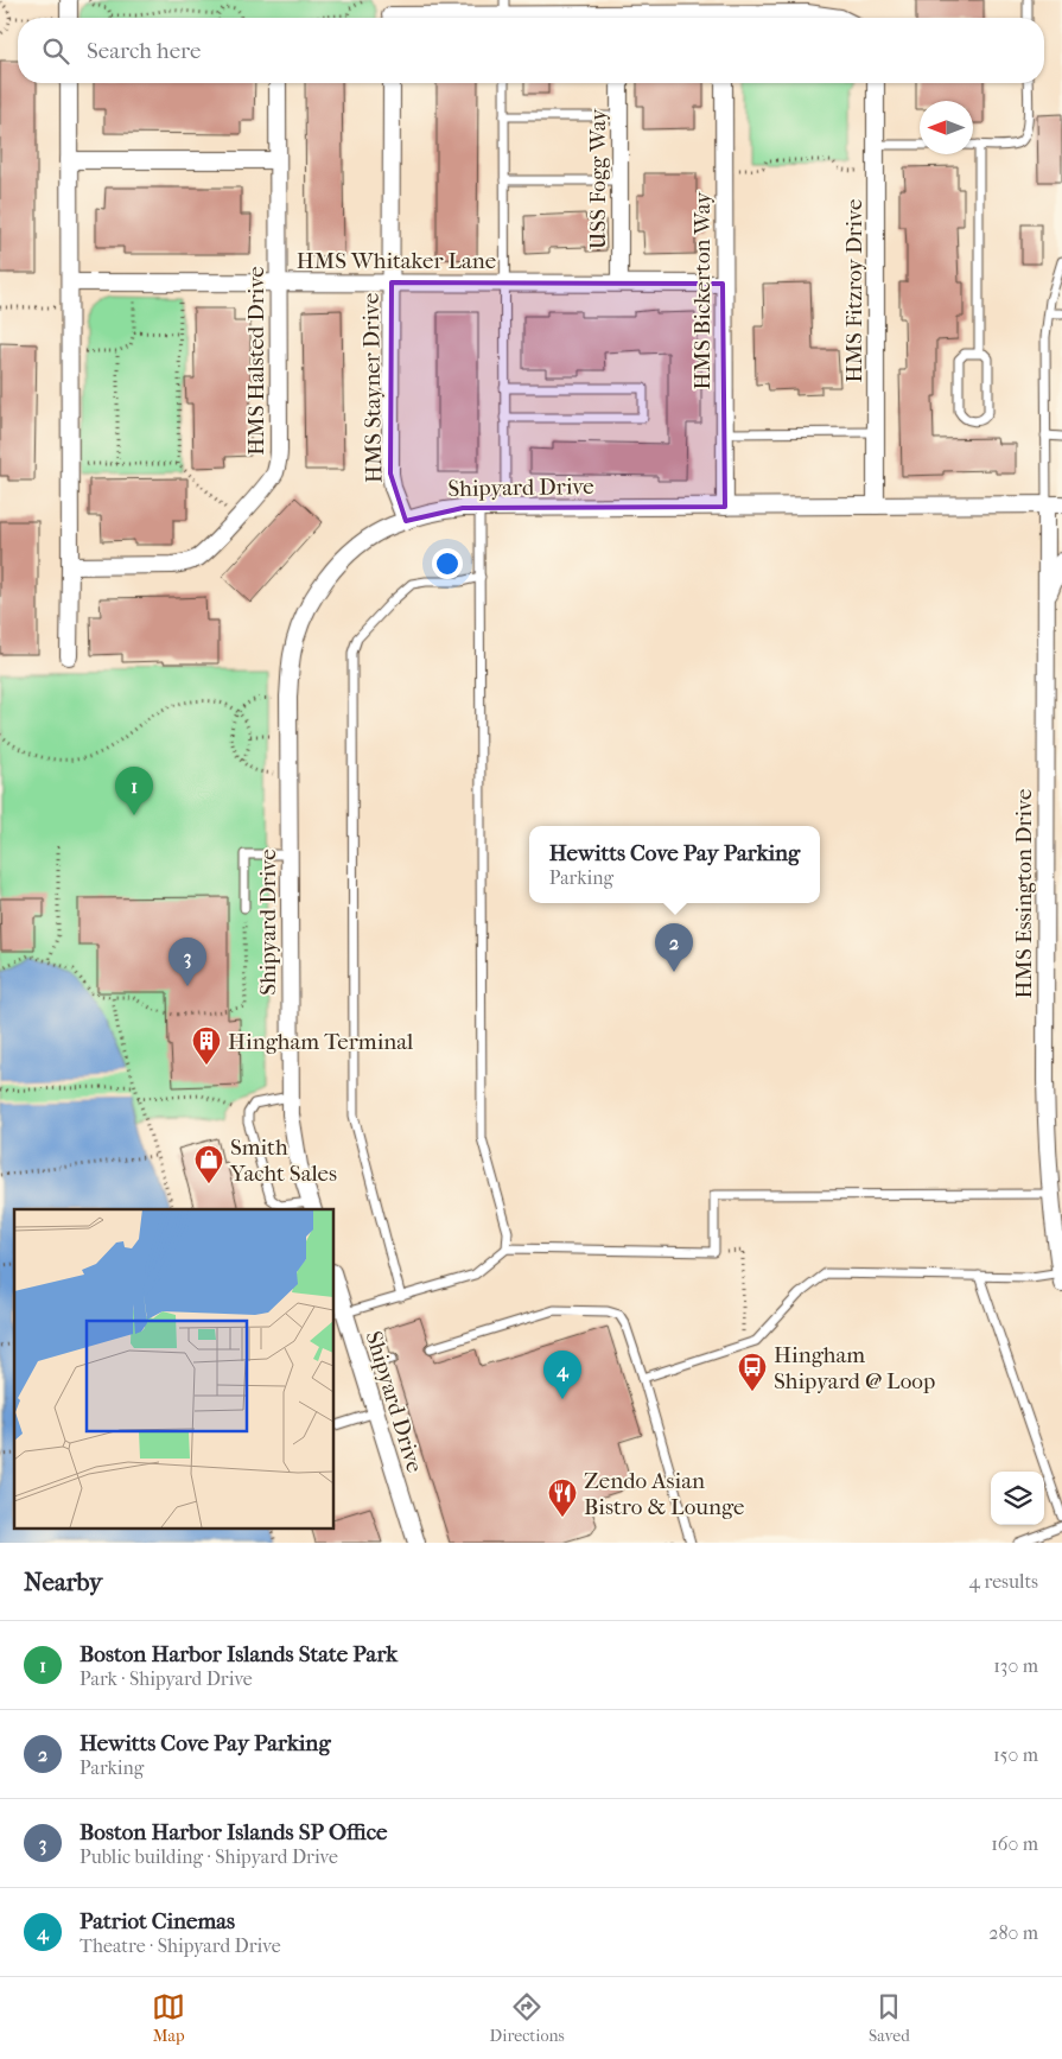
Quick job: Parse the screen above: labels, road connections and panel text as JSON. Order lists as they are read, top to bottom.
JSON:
{
  "streets": {
    "street": [
      "USS Fogg Way",
      "HMS Whitaker Lane",
      "HMS Bickerton Way",
      "HMS Fitzroy Drive",
      "HMS Halsted Drive",
      "HMS Stayner Drive",
      "Shipyard Drive",
      "HMS Essington Drive"
    ]
  },
  "crossings": [
    ["USS Fogg Way", "HMS Whitaker Lane"],
    ["HMS Whitaker Lane", "HMS Bickerton Way"],
    ["HMS Whitaker Lane", "HMS Halsted Drive"],
    ["HMS Whitaker Lane", "HMS Stayner Drive"],
    ["HMS Bickerton Way", "Shipyard Drive"],
    ["HMS Fitzroy Drive", "Shipyard Drive"],
    ["HMS Stayner Drive", "Shipyard Drive"],
    ["Shipyard Drive", "HMS Essington Drive"]
  ],
  "places": {
    "building": ["Hingham Terminal"],
    "shop": ["Smith Yacht Sales"],
    "bus stop": ["Hingham Shipyard @ Loop"],
    "restaurant": ["Zendo Asian Bistro & Lounge"]
  },
  "north": "left",
  "page": {
    "search": "Search here",
    "pins": [
      "1",
      "2",
      "3",
      "4"
    ],
    "popup": ["Hewitts Cove Pay Parking", "Parking"],
    "heading": ["Nearby", "4 results"],
    "list": [
      {
        "mark": "1",
        "name": "Boston Harbor Islands State Park",
        "note": "Park · Shipyard Drive",
        "value": "130 m"
      },
      {
        "mark": "2",
        "name": "Hewitts Cove Pay Parking",
        "note": "Parking",
        "value": "150 m"
      },
      {
        "mark": "3",
        "name": "Boston Harbor Islands SP Office",
        "note": "Public building · Shipyard Drive",
        "value": "160 m"
      },
      {
        "mark": "4",
        "name": "Patriot Cinemas",
        "note": "Theatre · Shipyard Drive",
        "value": "280 m"
      }
    ],
    "nav": ["Map", "Directions", "Saved"]
  }
}
